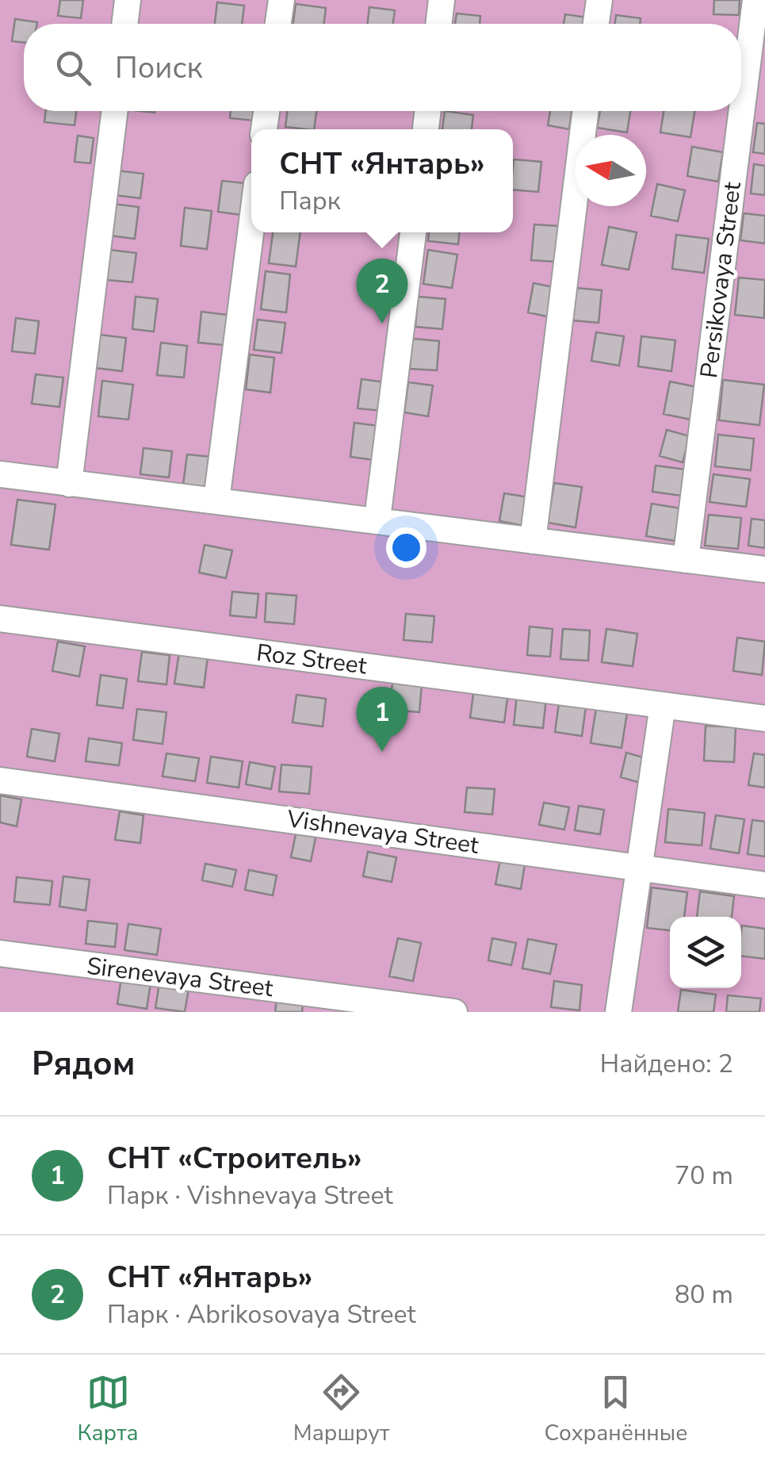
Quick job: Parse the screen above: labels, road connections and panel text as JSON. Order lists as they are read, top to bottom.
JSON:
{
  "streets": {
    "street": [
      "Persikovaya Street",
      "Roz Street",
      "Vishnevaya Street",
      "Sirenevaya Street"
    ]
  },
  "north": "left",
  "page": {
    "search": "Поиск",
    "popup": ["СНТ «Янтарь»", "Парк"],
    "pins": ["2", "1"],
    "heading": ["Рядом", "Найдено: 2"],
    "list": [
      {
        "mark": "1",
        "name": "СНТ «Строитель»",
        "note": "Парк · Vishnevaya Street",
        "value": "70 m"
      },
      {
        "mark": "2",
        "name": "СНТ «Янтарь»",
        "note": "Парк · Abrikosovaya Street",
        "value": "80 m"
      }
    ],
    "nav": ["Карта", "Маршрут", "Сохранённые"]
  }
}
